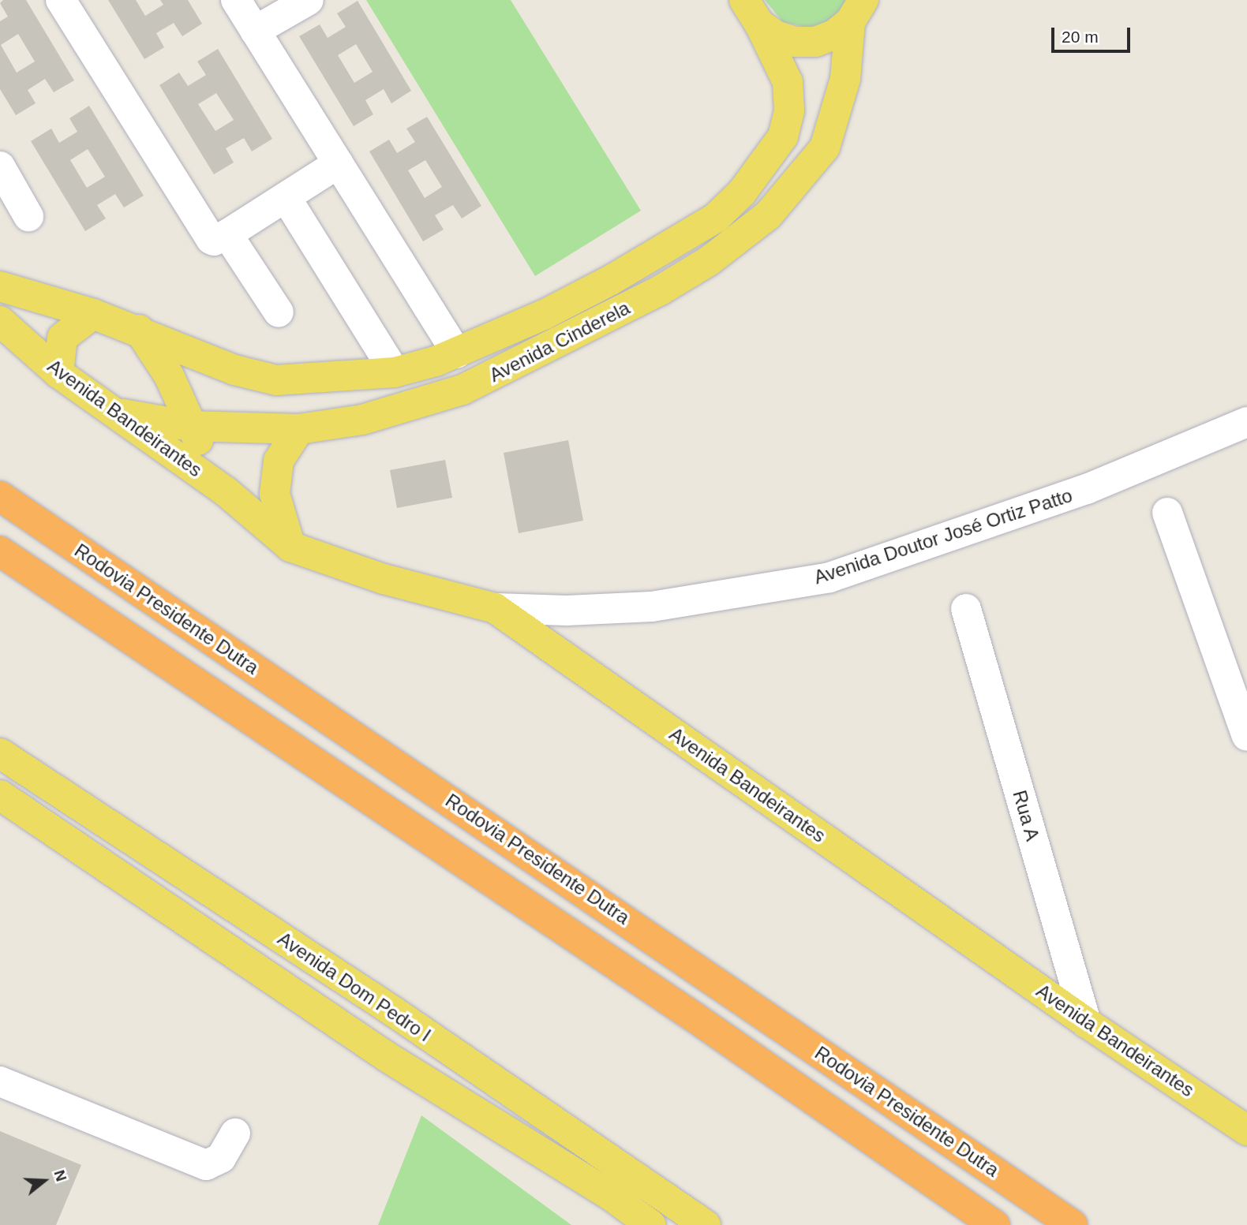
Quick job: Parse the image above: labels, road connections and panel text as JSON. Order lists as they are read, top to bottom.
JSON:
{
  "streets": {
    "highway": ["Rodovia Presidente Dutra"],
    "main road": ["Avenida Cinderela", "Avenida Bandeirantes", "Avenida Dom Pedro I"],
    "street": ["Avenida Doutor José Ortiz Patto", "Rua A"]
  },
  "crossings": [
    ["Avenida Cinderela", "Avenida Bandeirantes"],
    ["Avenida Bandeirantes", "Avenida Doutor José Ortiz Patto"],
    ["Avenida Bandeirantes", "Rua A"]
  ],
  "scale_bar": "20 m",
  "north": "right"
}
